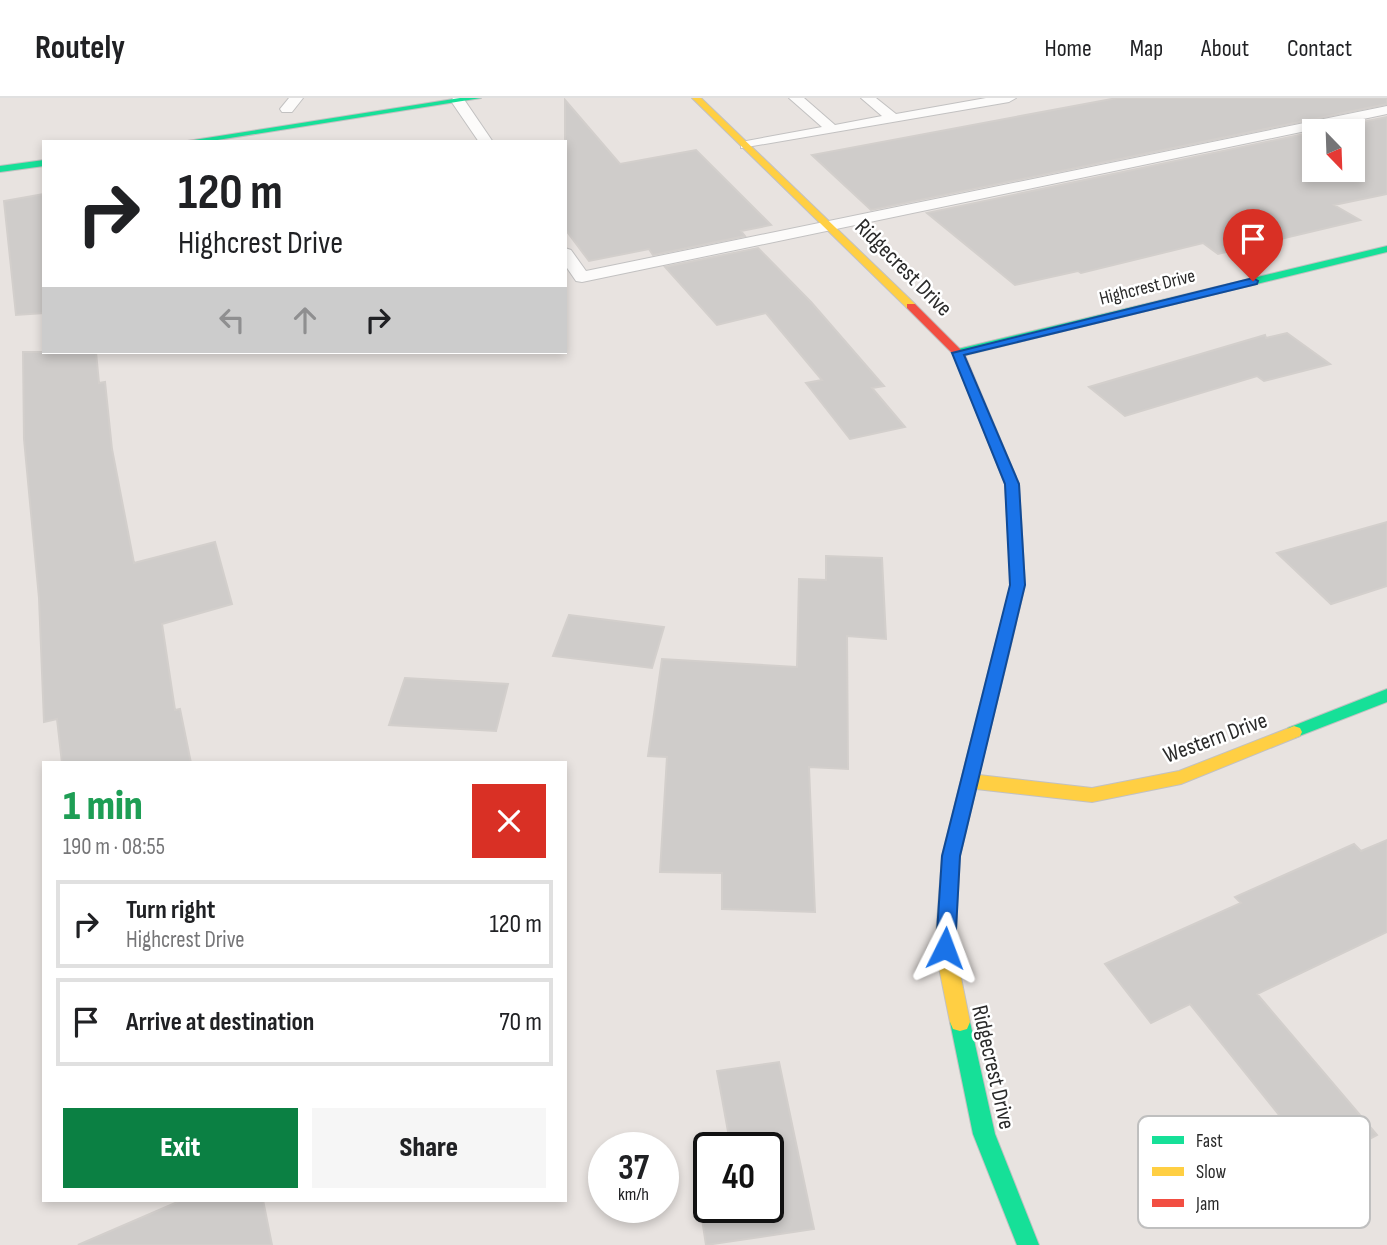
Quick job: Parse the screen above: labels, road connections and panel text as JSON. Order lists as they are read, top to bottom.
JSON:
{
  "streets": {
    "street": ["Ridgecrest Drive", "Highcrest Drive", "Western Drive"]
  },
  "crossings": [
    ["Ridgecrest Drive", "Highcrest Drive"],
    ["Ridgecrest Drive", "Western Drive"]
  ],
  "legend": ["Fast", "Slow", "Jam"],
  "north": "bottom right",
  "page": {
    "header": "Routely",
    "nav": [
      "Home",
      "Map",
      "About",
      "Contact"
    ],
    "turn": ["120 m", "Highcrest Drive"],
    "heading": ["1 min", "190 m · 08:55"],
    "list": [
      {
        "name": "Turn right",
        "note": "Highcrest Drive",
        "value": "120 m"
      },
      {
        "name": "Arrive at destination",
        "value": "70 m"
      }
    ],
    "buttons": ["Exit", "Share"],
    "speed": "37 km/h",
    "limit": "40"
  }
}
